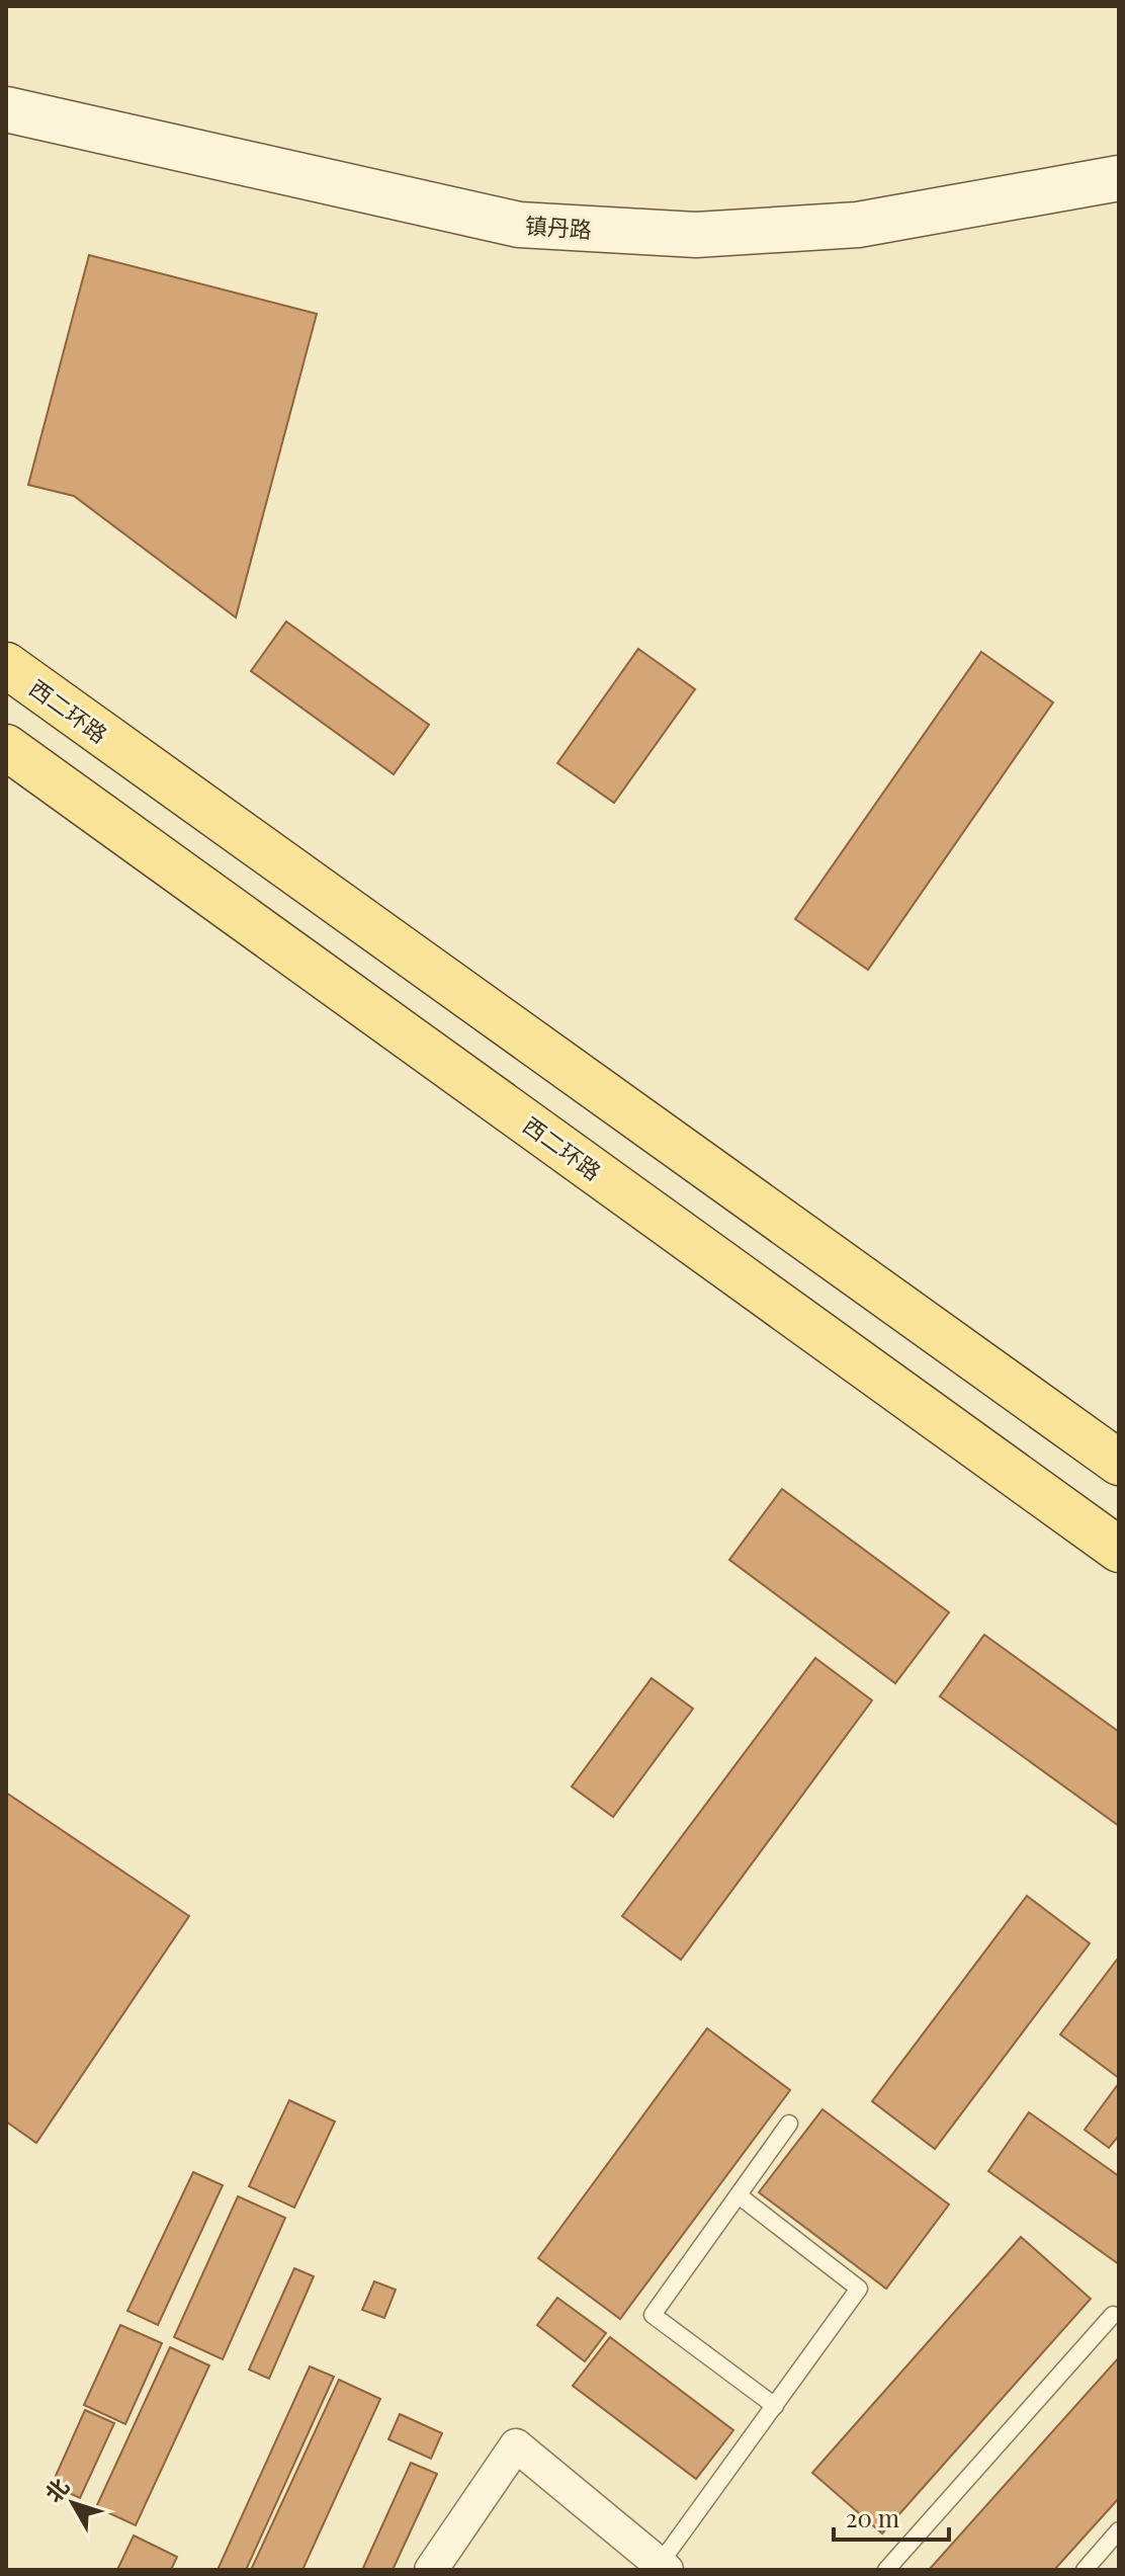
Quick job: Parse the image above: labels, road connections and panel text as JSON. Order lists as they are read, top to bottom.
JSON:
{
  "streets": {
    "main road": ["西二环路"],
    "street": ["镇丹路"]
  },
  "scale_bar": "20 m",
  "north": "top left"
}
